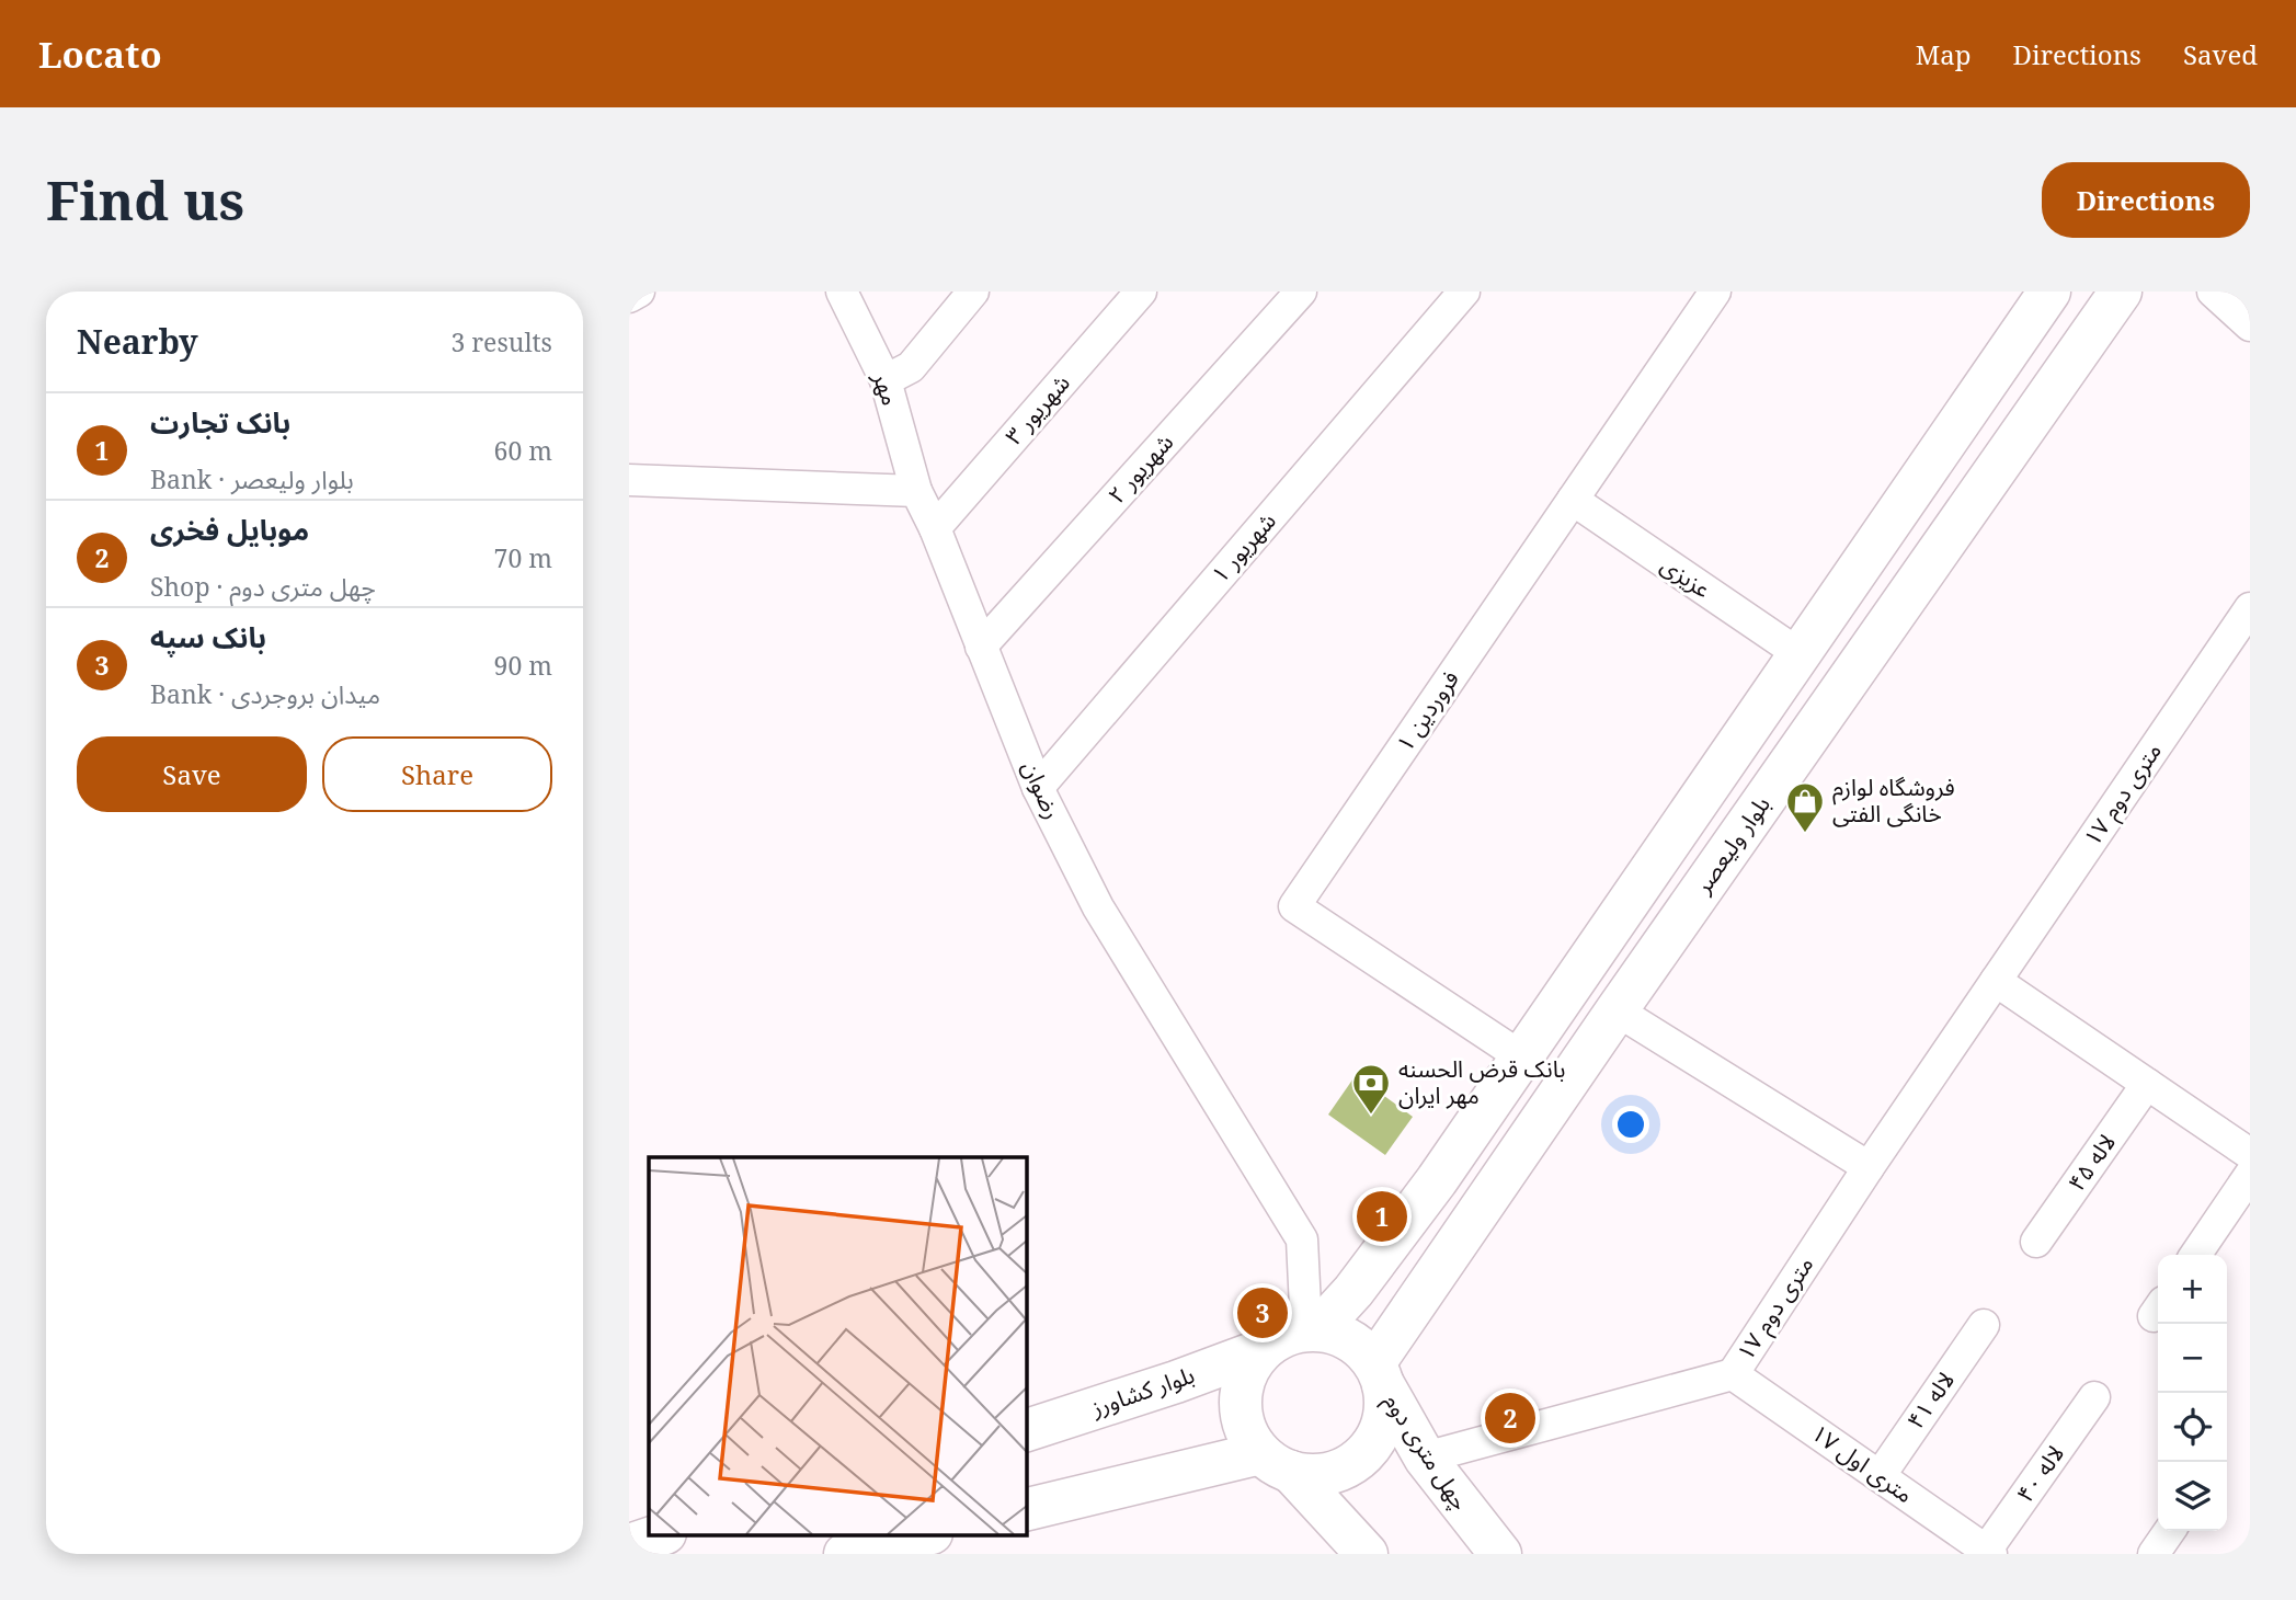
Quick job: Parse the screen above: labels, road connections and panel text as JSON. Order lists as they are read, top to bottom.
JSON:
{
  "streets": {
    "main road": ["بلوار ولیعصر", "بلوار کشاورز", "چهل متری دوم"],
    "street": [
      "مهر",
      "شهریور ۳",
      "شهریور ۲",
      "شهریور ۱",
      "عزیزی",
      "فروردین ۱",
      "رضوان",
      "۱۷ متری دوم",
      "لاله ۴۵",
      "لاله ۴۱",
      "۱۷ متری اول",
      "لاله ۴۰"
    ]
  },
  "crossings": [
    ["مهر", "رضوان"],
    ["شهریور ۳", "رضوان"],
    ["شهریور ۲", "رضوان"],
    ["شهریور ۱", "رضوان"],
    ["عزیزی", "فروردین ۱"],
    ["رضوان", "بلوار ولیعصر"],
    ["رضوان", "بلوار کشاورز"],
    ["رضوان", "چهل متری دوم"],
    ["۱۷ متری دوم", "۱۷ متری اول"],
    ["بلوار ولیعصر", "بلوار کشاورز"],
    ["بلوار ولیعصر", "چهل متری دوم"],
    ["بلوار کشاورز", "چهل متری دوم"],
    ["لاله ۴۱", "۱۷ متری اول"],
    ["۱۷ متری اول", "لاله ۴۰"]
  ],
  "places": {
    "shop": ["فروشگاه لوازم خانگی الفتی"],
    "bank": ["بانک قرض الحسنه مهر ایران"]
  },
  "page": {
    "header": "Locato",
    "nav": ["Map", "Directions", "Saved"],
    "buttons": [
      "Directions",
      ["Save", "Share"]
    ],
    "title": "Find us",
    "heading": ["Nearby", "3 results"],
    "list": [
      {
        "mark": "1",
        "name": "بانک تجارت",
        "note": "Bank · بلوار ولیعصر",
        "value": "60 m"
      },
      {
        "mark": "2",
        "name": "موبایل فخری",
        "note": "Shop · چهل متری دوم",
        "value": "70 m"
      },
      {
        "mark": "3",
        "name": "بانک سپه",
        "note": "Bank · میدان بروجردی",
        "value": "90 m"
      }
    ],
    "pins": ["1", "3", "2"],
    "map_buttons": ["+", "−"]
  }
}
